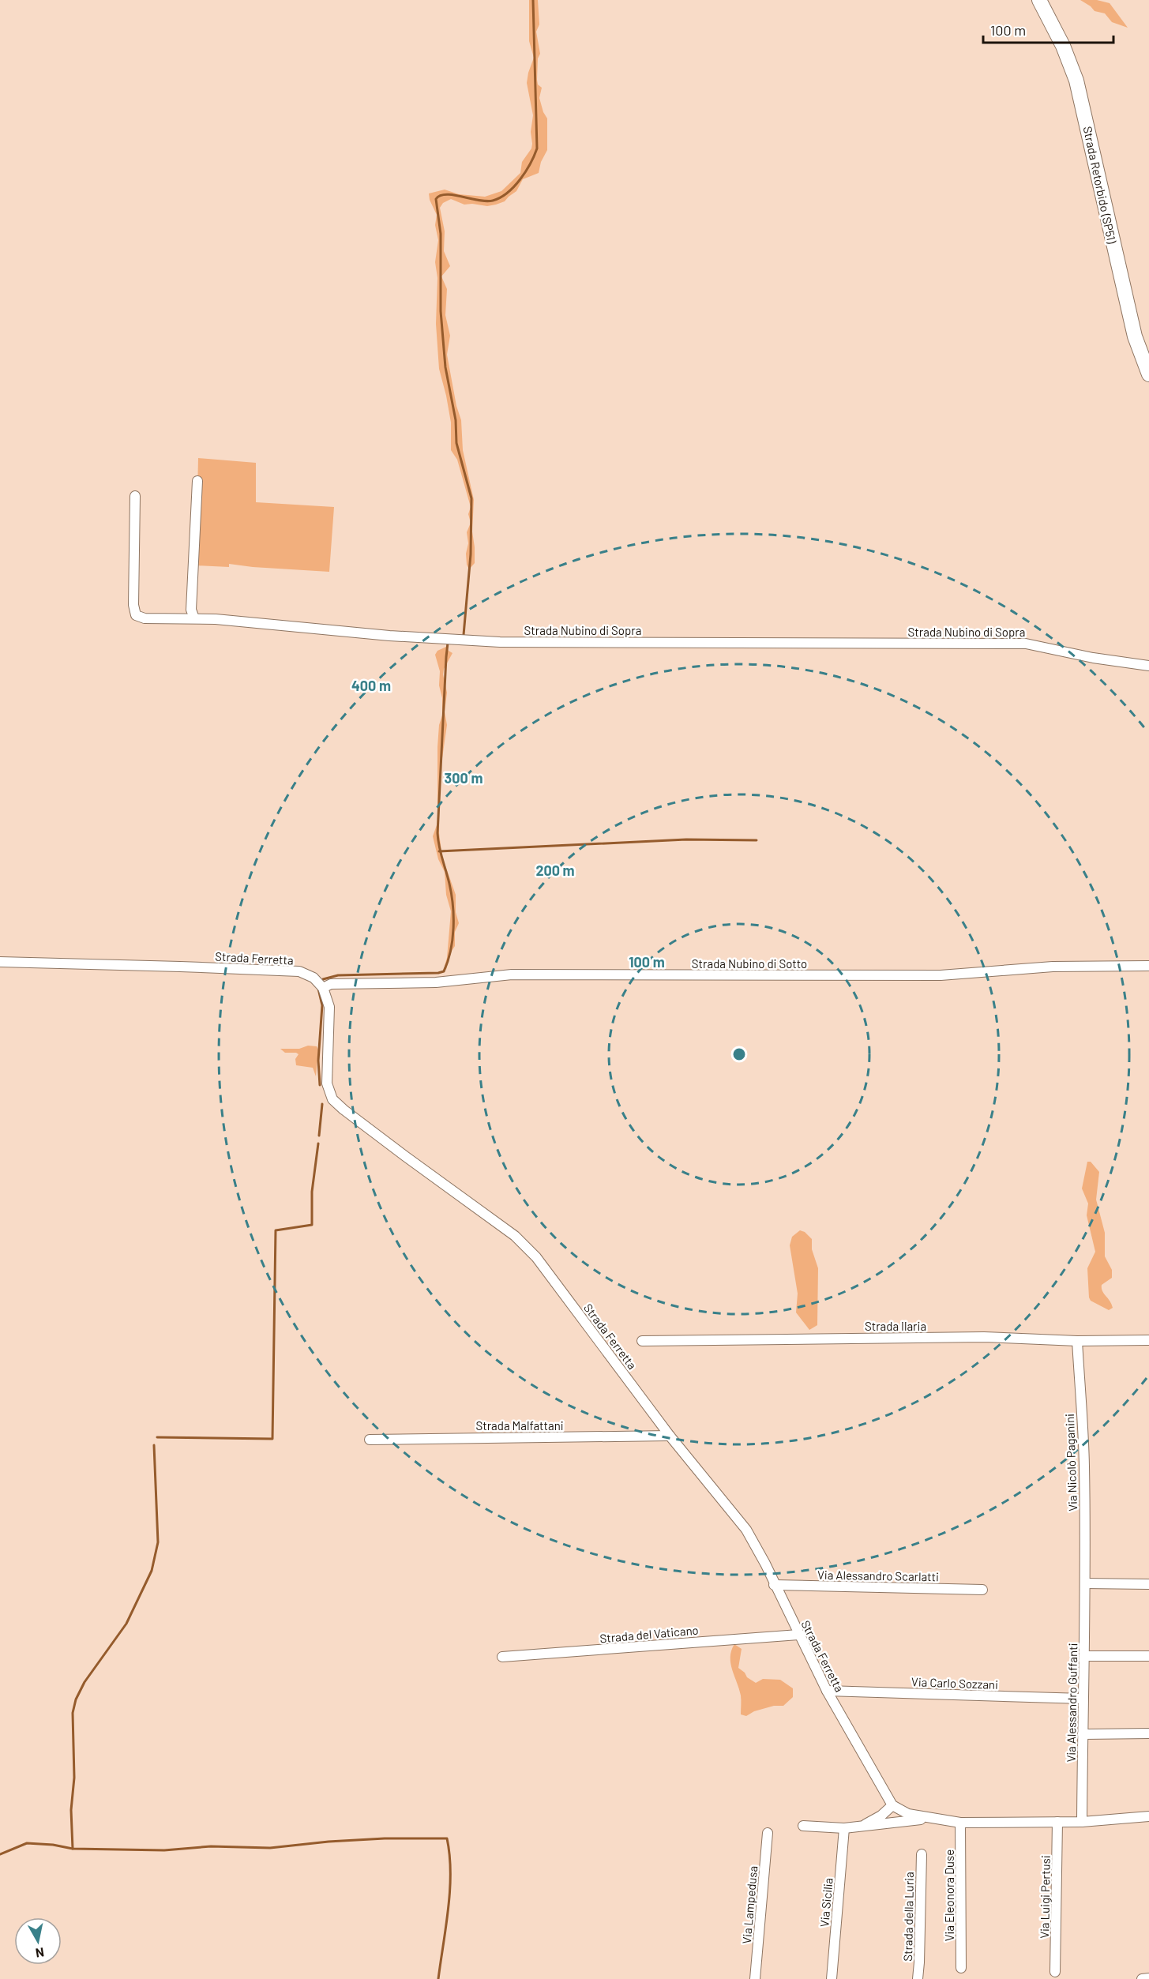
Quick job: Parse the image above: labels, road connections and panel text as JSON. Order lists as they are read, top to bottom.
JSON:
{
  "streets": {
    "street": [
      "Strada Retorbido (SP51)",
      "Strada Nubino di Sopra",
      "Strada Ferretta",
      "Strada Nubino di Sotto",
      "Strada Ilaria",
      "Strada Malfattani",
      "Via Nicolò Paganini",
      "Via Alessandro Scarlatti",
      "Strada del Vaticano",
      "Via Carlo Sozzani",
      "Via Alessandro Guffanti",
      "Via Eleonora Duse",
      "Via Luigi Pertusi",
      "Via Sicilia",
      "Via Lampedusa",
      "Strada della Luria"
    ]
  },
  "crossings": [
    ["Strada Ferretta", "Strada Nubino di Sotto"],
    ["Strada Ferretta", "Strada Malfattani"],
    ["Strada Ferretta", "Via Alessandro Scarlatti"],
    ["Strada Ferretta", "Strada del Vaticano"],
    ["Strada Ferretta", "Via Carlo Sozzani"],
    ["Strada Ilaria", "Via Nicolò Paganini"],
    ["Via Nicolò Paganini", "Via Alessandro Guffanti"],
    ["Via Carlo Sozzani", "Via Alessandro Guffanti"]
  ],
  "scale_bar": "100 m",
  "north": "bottom",
  "rings": [
    "400 m",
    "300 m",
    "200 m",
    "100 m"
  ]
}
